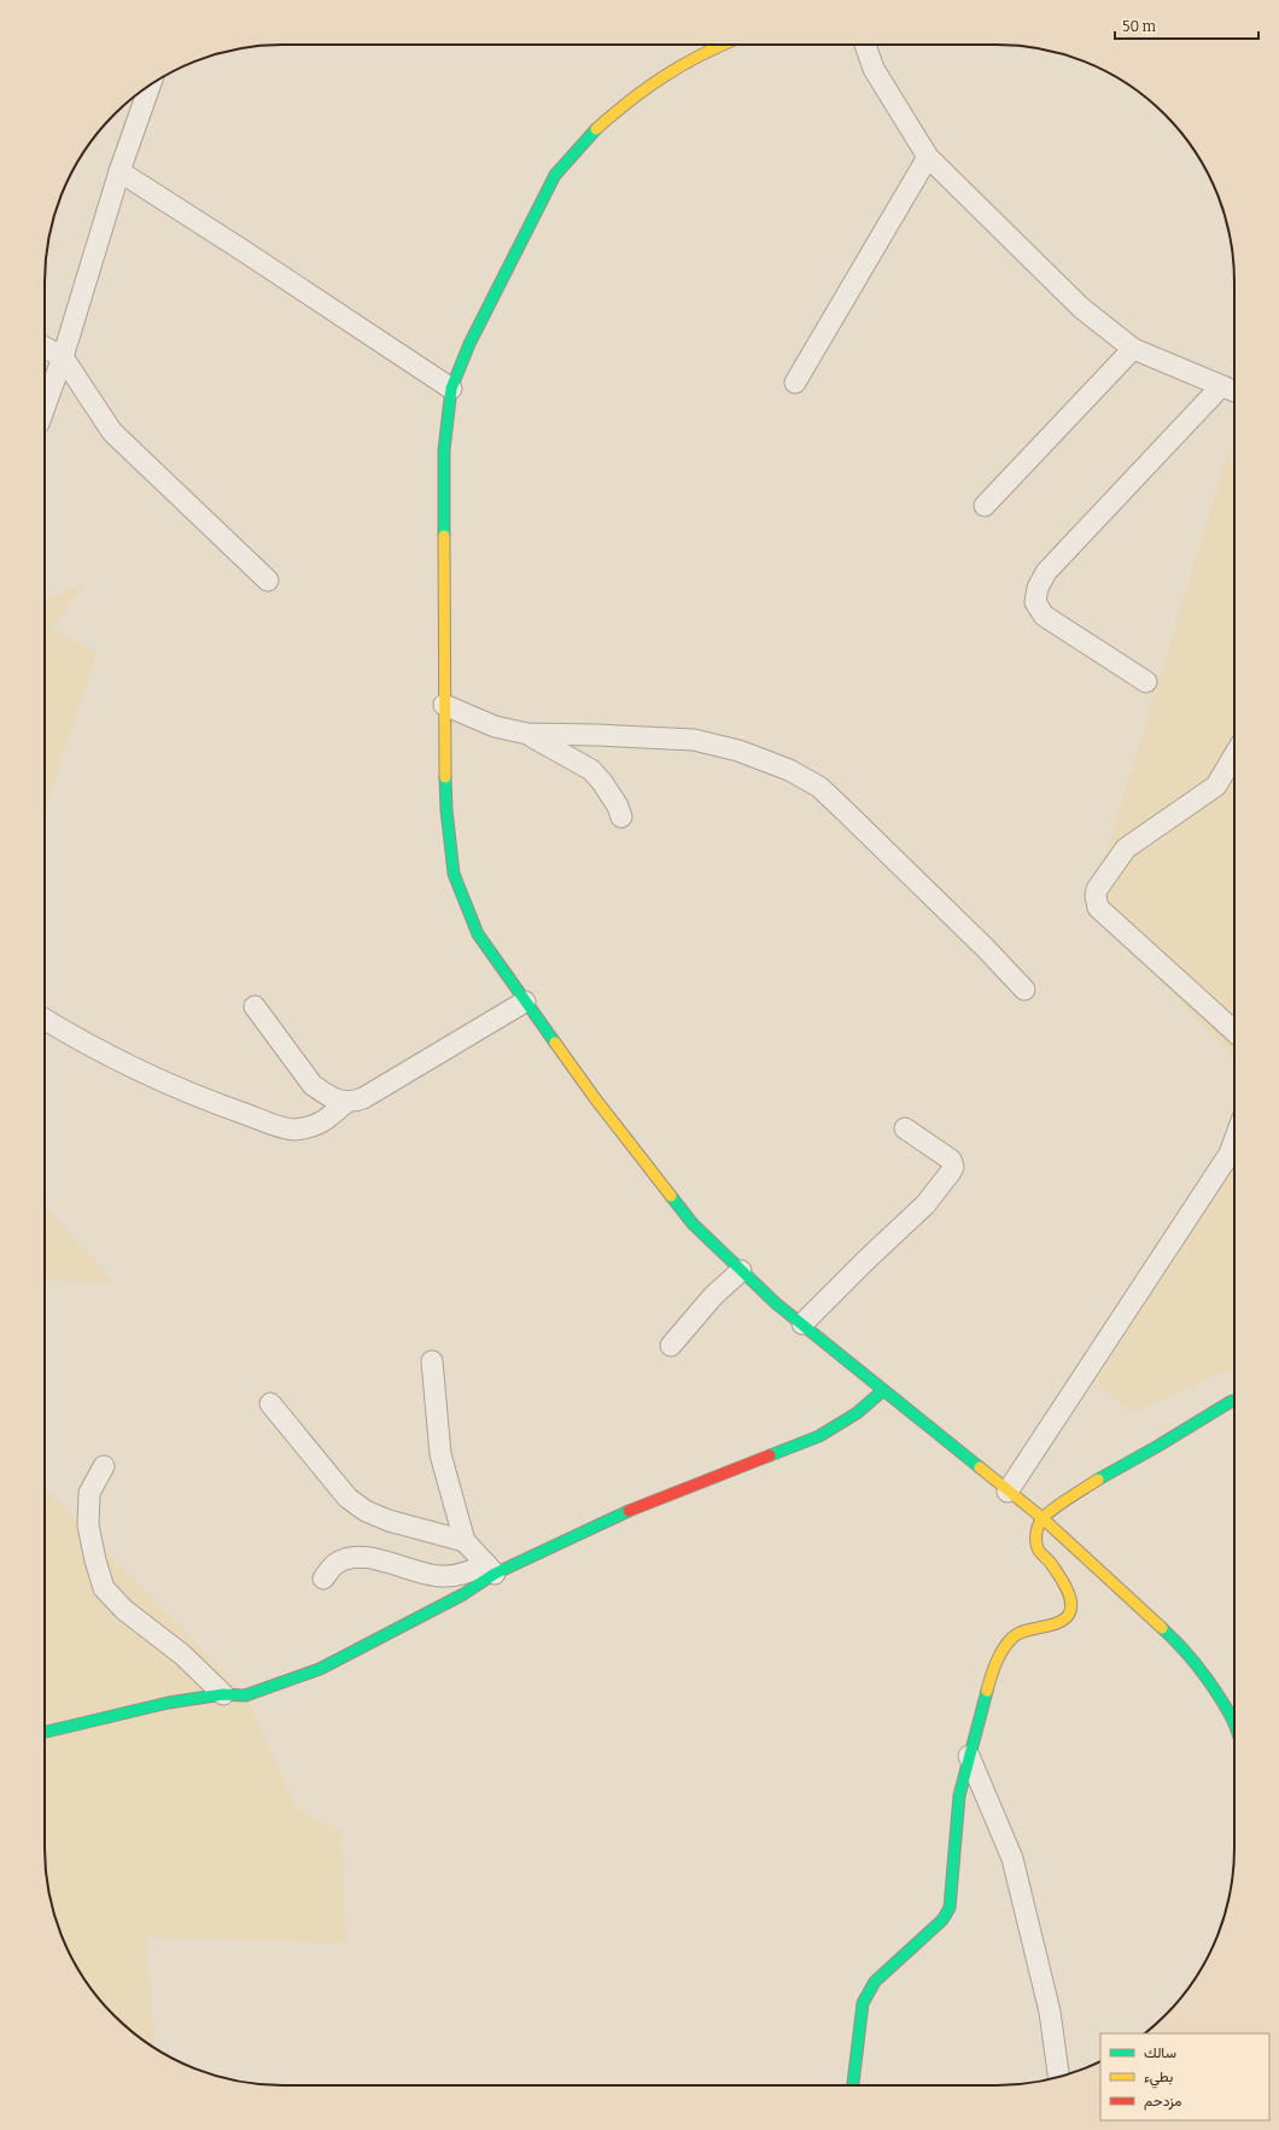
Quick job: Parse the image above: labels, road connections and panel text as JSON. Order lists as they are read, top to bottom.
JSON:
{
  "legend": ["سالك", "بطيء", "مزدحم"],
  "scale_bar": "50 m"
}
